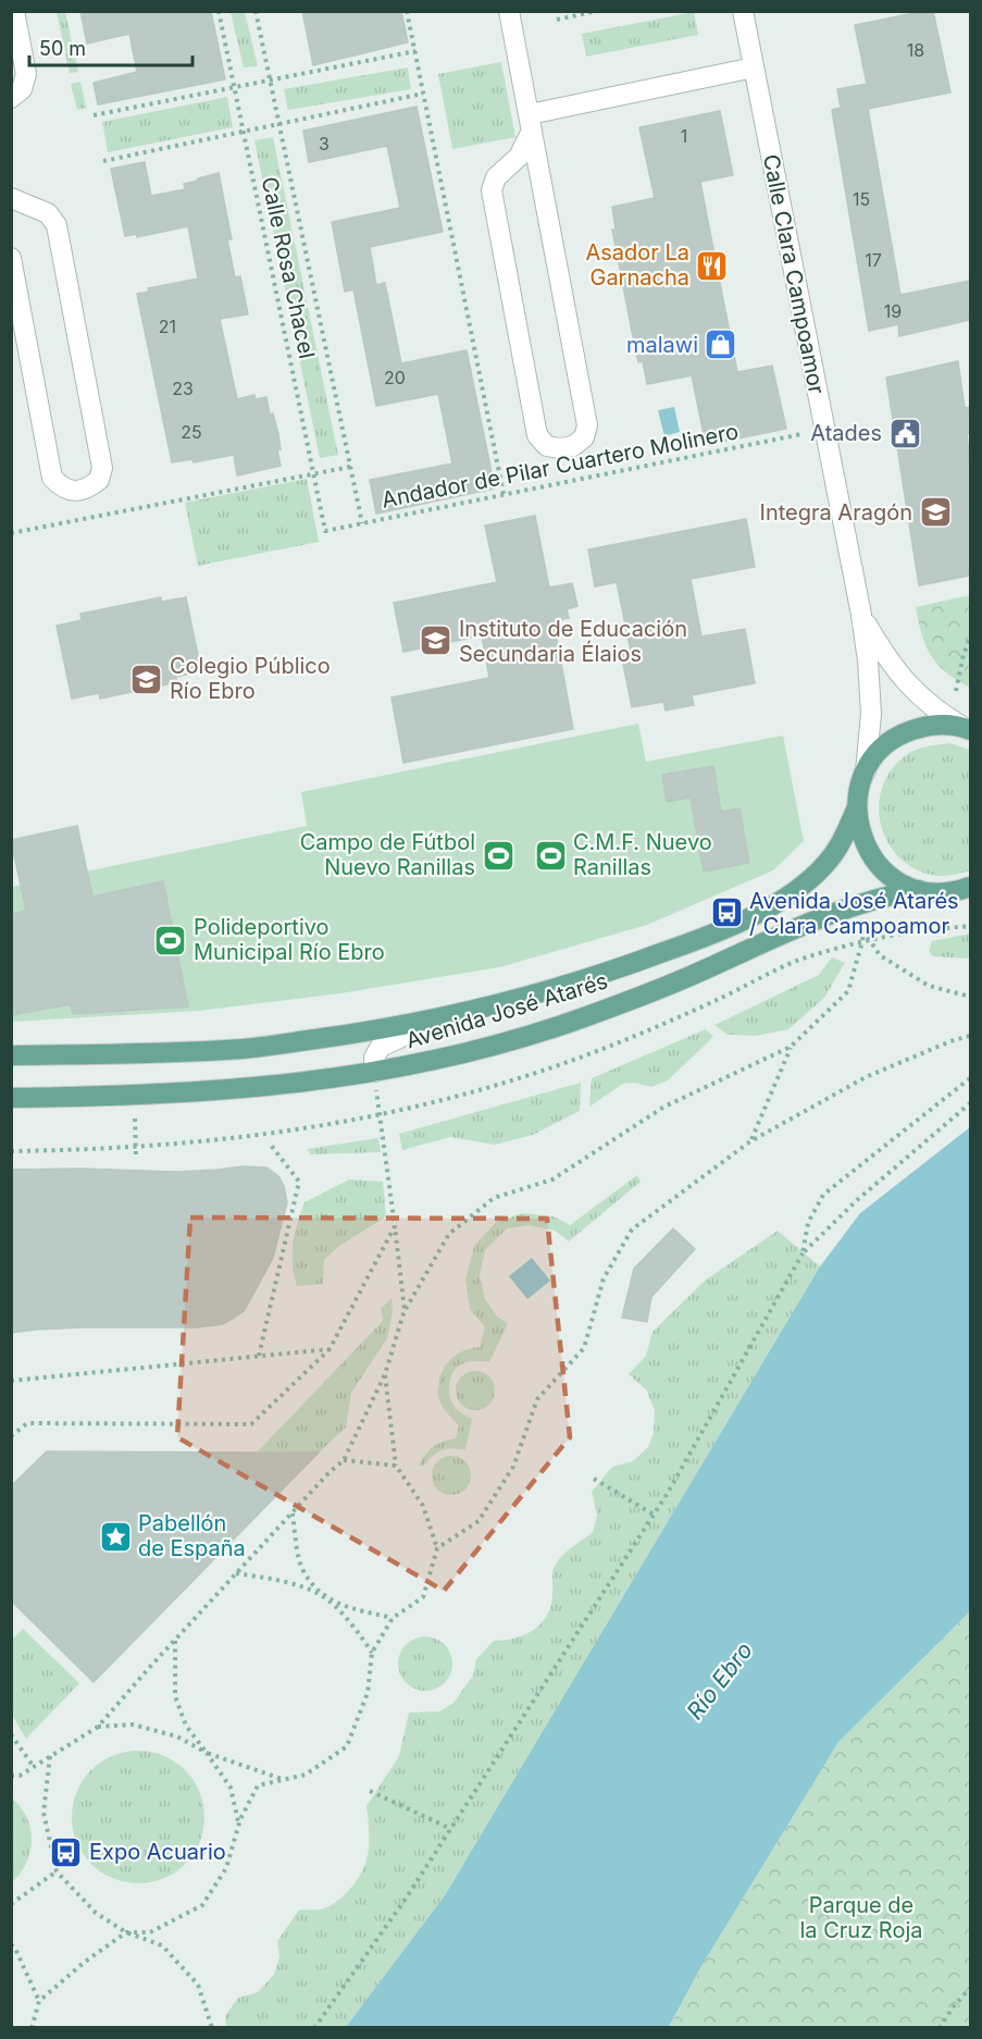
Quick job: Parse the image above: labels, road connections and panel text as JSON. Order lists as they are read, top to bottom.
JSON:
{
  "streets": {
    "main road": ["Avenida José Atarés"],
    "street": ["Calle Clara Campoamor"],
    "path": ["Calle Rosa Chacel", "Andador de Pilar Cuartero Molinero"]
  },
  "crossings": [
    ["Calle Rosa Chacel", "Andador de Pilar Cuartero Molinero"]
  ],
  "water": ["Río Ebro"],
  "parks": ["Parque de la Cruz Roja"],
  "places": {
    "restaurant": ["Asador La Garnacha"],
    "shop": ["malawi"],
    "public building": ["Atades"],
    "school or university": ["Integra Aragón", "Instituto de Educación Secundaria Élaios", "Colegio Público Río Ebro"],
    "sports": ["Campo de Fútbol Nuevo Ranillas", "C.M.F. Nuevo Ranillas", "Polideportivo Municipal Río Ebro"],
    "bus stop": ["Avenida José Atarés / Clara Campoamor", "Expo Acuario"],
    "place": ["Pabellón de España"]
  },
  "house_numbers": [
    "18",
    "1",
    "3",
    "15",
    "17",
    "19",
    "21",
    "20",
    "23",
    "25"
  ],
  "scale_bar": "50 m"
}
